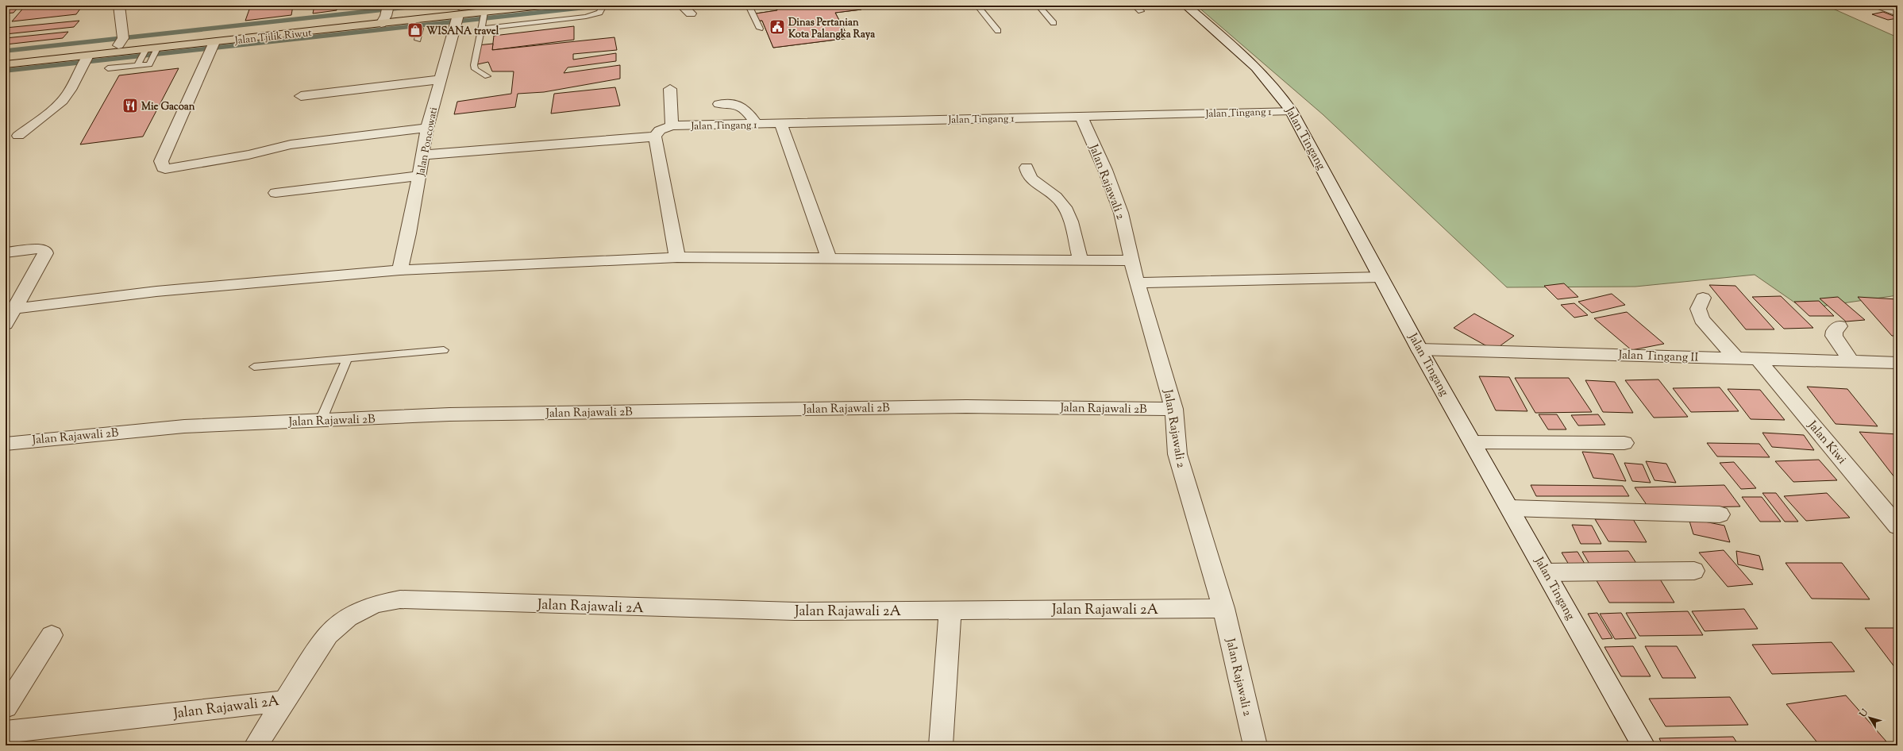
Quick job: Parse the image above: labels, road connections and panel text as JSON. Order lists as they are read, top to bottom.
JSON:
{
  "streets": {
    "highway": ["Jalan Tjilik Riwut"],
    "street": [
      "Jalan Tingang 1",
      "Jalan Tingang",
      "Jalan Poncowati",
      "Jalan Rajawali 2",
      "Jalan Tingang II",
      "Jalan Rajawali 2B",
      "Jalan Kiwi",
      "Jalan Rajawali 2A"
    ]
  },
  "crossings": [
    ["Jalan Tjilik Riwut", "Jalan Poncowati"],
    ["Jalan Tingang 1", "Jalan Tingang"],
    ["Jalan Tingang 1", "Jalan Rajawali 2"],
    ["Jalan Tingang", "Jalan Tingang II"],
    ["Jalan Rajawali 2", "Jalan Rajawali 2B"],
    ["Jalan Rajawali 2", "Jalan Rajawali 2A"],
    ["Jalan Tingang II", "Jalan Kiwi"]
  ],
  "places": {
    "public building": ["Dinas Pertanian Kota Palangka Raya"],
    "shop": ["WISANA travel"],
    "restaurant": ["Mie Gacoan"]
  },
  "north": "top left"
}
